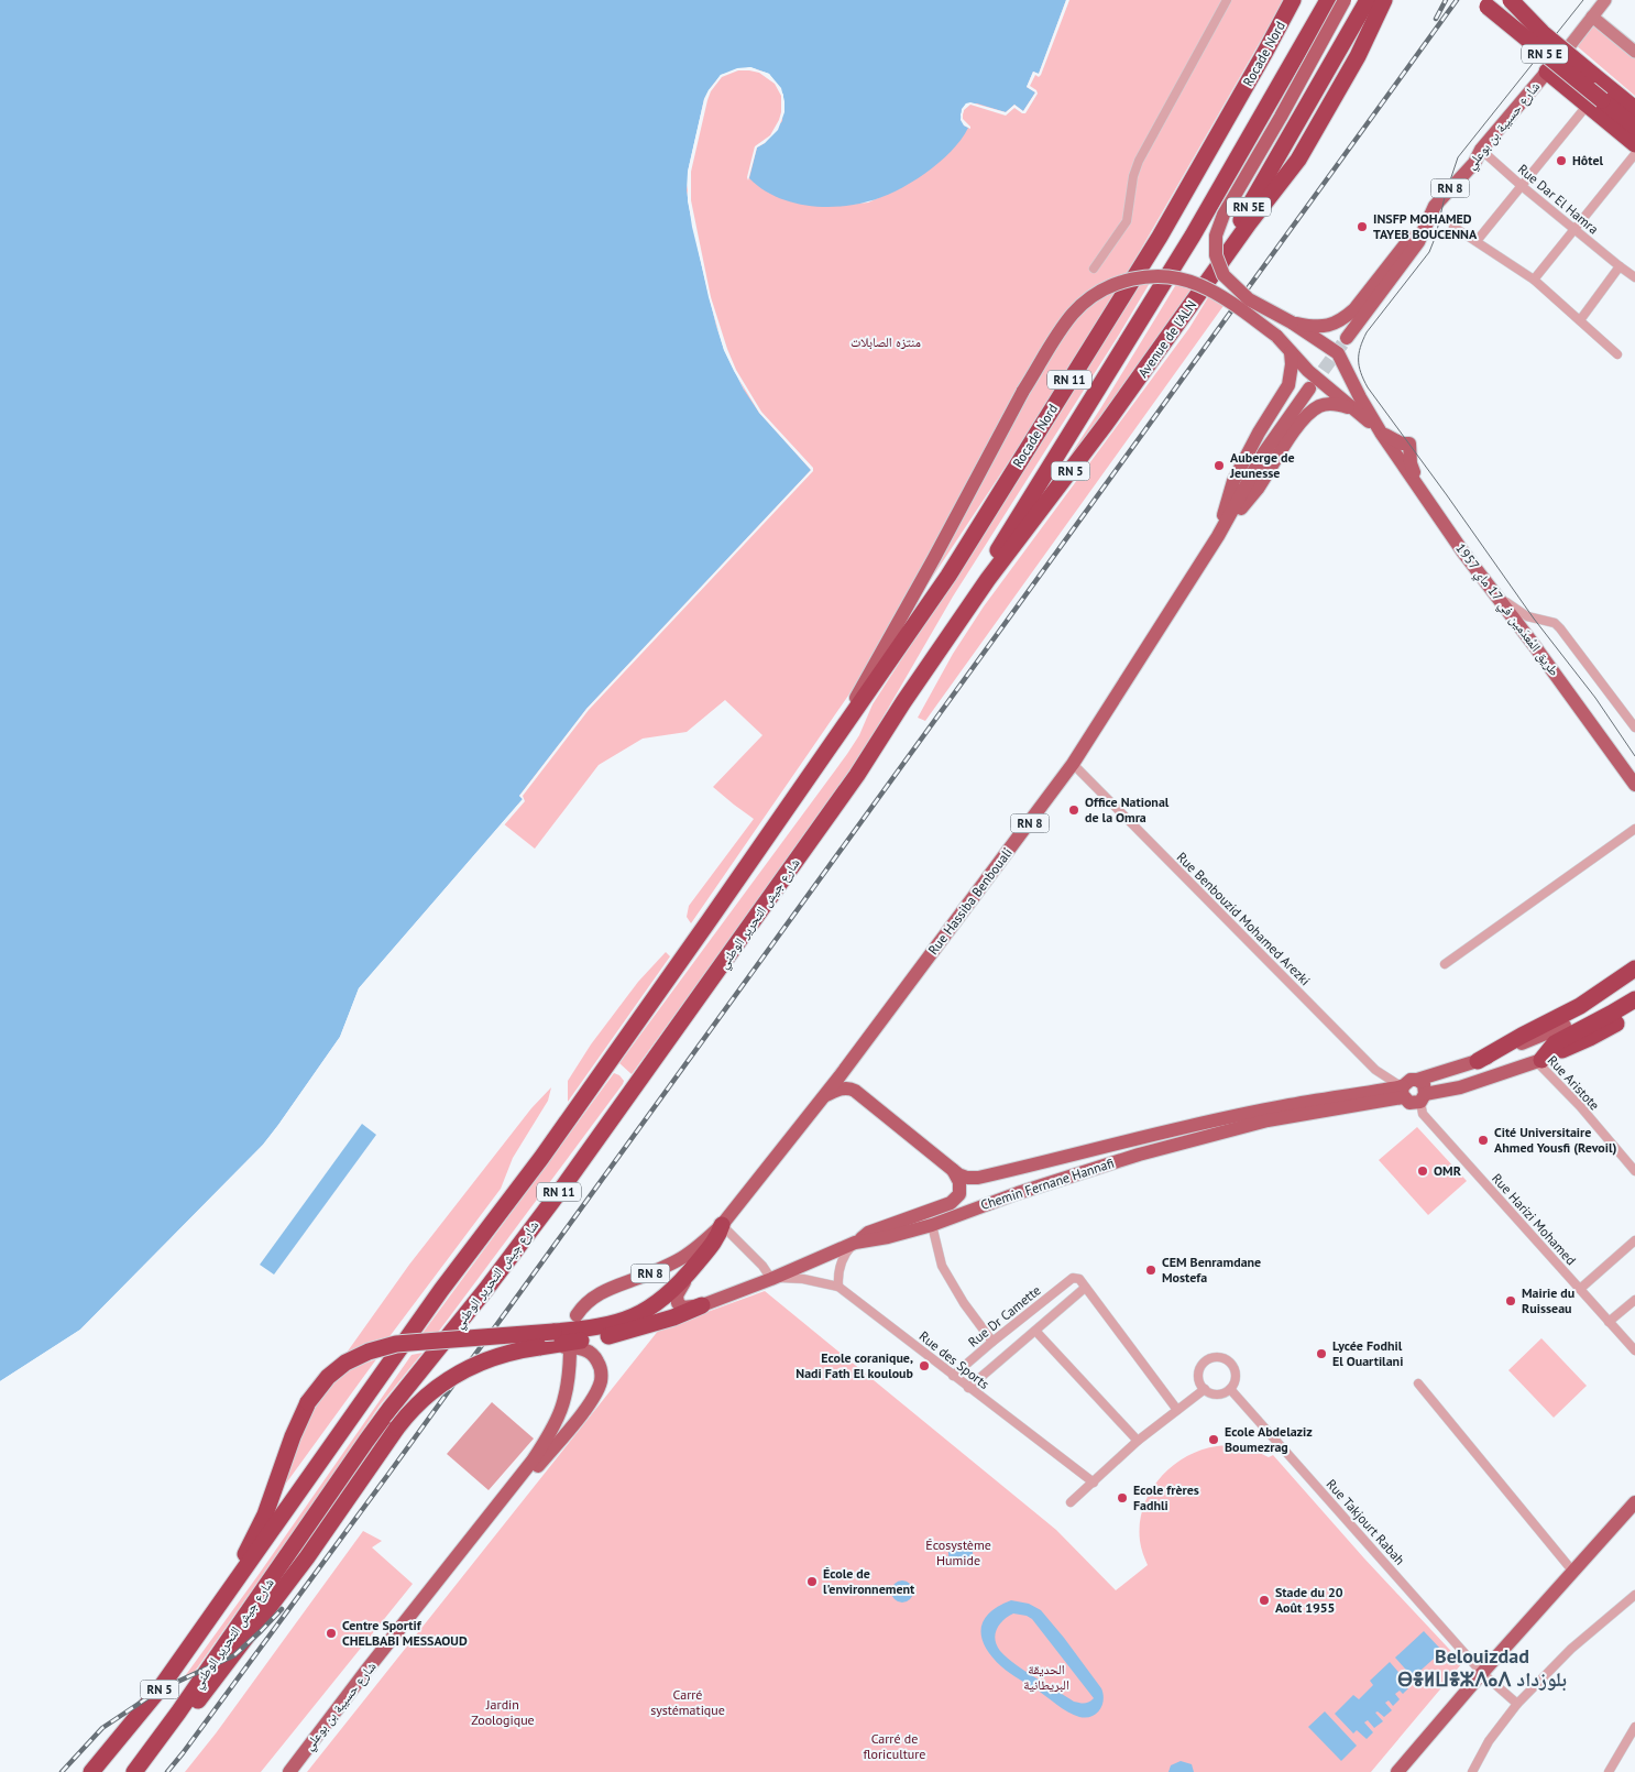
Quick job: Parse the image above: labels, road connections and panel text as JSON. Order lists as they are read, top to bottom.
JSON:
{
  "streets": {
    "highway": [
      "Rocade Nord",
      "RN 5 E",
      "RN 5E",
      "Avenue de l'ALN",
      "RN 11",
      "RN 5",
      "شارع جيش التحرير الوطني"
    ],
    "main road": [
      "شارع حسيبة بن بوعلي",
      "RN 8",
      "طريق المُعدَمين في 17 ماي 1957",
      "Rue Hassiba Benbouali",
      "Chemin Fernane Hannafi"
    ],
    "street": [
      "Rue Dar El Hamra",
      "Rue Benbouzid Mohamed Arezki",
      "Rue Aristote",
      "Rue Harizi Mohamed",
      "Rue Dr Camette",
      "Rue des Sports",
      "Rue Takjourt Rabah"
    ]
  },
  "crossings": [
    ["Rocade Nord", "Avenue de l'ALN"],
    ["Rocade Nord", "شارع جيش التحرير الوطني"],
    ["شارع حسيبة بن بوعلي", "RN 8"],
    ["شارع حسيبة بن بوعلي", "Rue Dar El Hamra"],
    ["RN 8", "Rue Hassiba Benbouali"],
    ["RN 5E", "Avenue de l'ALN"],
    ["Avenue de l'ALN", "شارع جيش التحرير الوطني"],
    ["Rue Hassiba Benbouali", "Rue Benbouzid Mohamed Arezki"],
    ["Rue Hassiba Benbouali", "Chemin Fernane Hannafi"],
    ["Rue Benbouzid Mohamed Arezki", "Chemin Fernane Hannafi"],
    ["Rue Benbouzid Mohamed Arezki", "Rue Harizi Mohamed"],
    ["Chemin Fernane Hannafi", "Rue Harizi Mohamed"],
    ["Rue Dr Camette", "Rue des Sports"]
  ],
  "districts": ["Belouizdad ⴱⴻⵍⵡⴻⵣⴷⴰⴷ بلوزداد"],
  "parks": [
    "منتزه الصابلات",
    "Écosystème Humide",
    "الحديقة البريطانية",
    "Carré systématique",
    "Jardin Zoologique",
    "Carré de floriculture"
  ],
  "places": [
    "Hôtel",
    "INSFP MOHAMED TAYEB BOUCENNA",
    "Auberge de Jeunesse",
    "Office National de la Omra",
    "Cité Universitaire Ahmed Yousfi (Revoil)",
    "OMR",
    "CEM Benramdane Mostefa",
    "Mairie du Ruisseau",
    "Lycée Fodhil El Ouartilani",
    "Ecole coranique, Nadi Fath El kouloub",
    "Ecole Abdelaziz Boumezrag",
    "Ecole frères Fadhli",
    "École de l'environnement",
    "Stade du 20 Août 1955",
    "Centre Sportif CHELBABI MESSAOUD"
  ]
}
